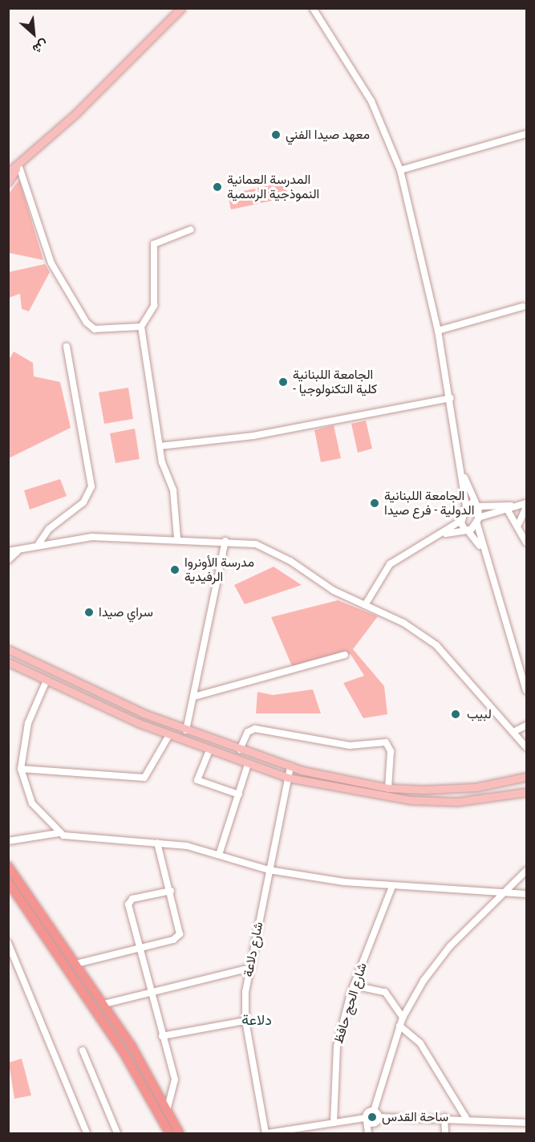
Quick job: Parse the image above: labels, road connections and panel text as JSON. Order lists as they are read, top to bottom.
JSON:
{
  "streets": {
    "street": ["شارع دلاعة", "شارع الحج حافظ"]
  },
  "districts": ["دلاعة"],
  "places": [
    "معهد صيدا الفني",
    "المدرسة العمانية النموذجية الرسمية",
    "الجامعة اللبنانية - كلية التكنولوجيا",
    "الجامعة اللبنانية الدولية - فرع صيدا",
    "مدرسة الأونروا الرفيدية",
    "سراي صيدا",
    "لبيب",
    "ساحة القدس"
  ],
  "north": "bottom right"
}
